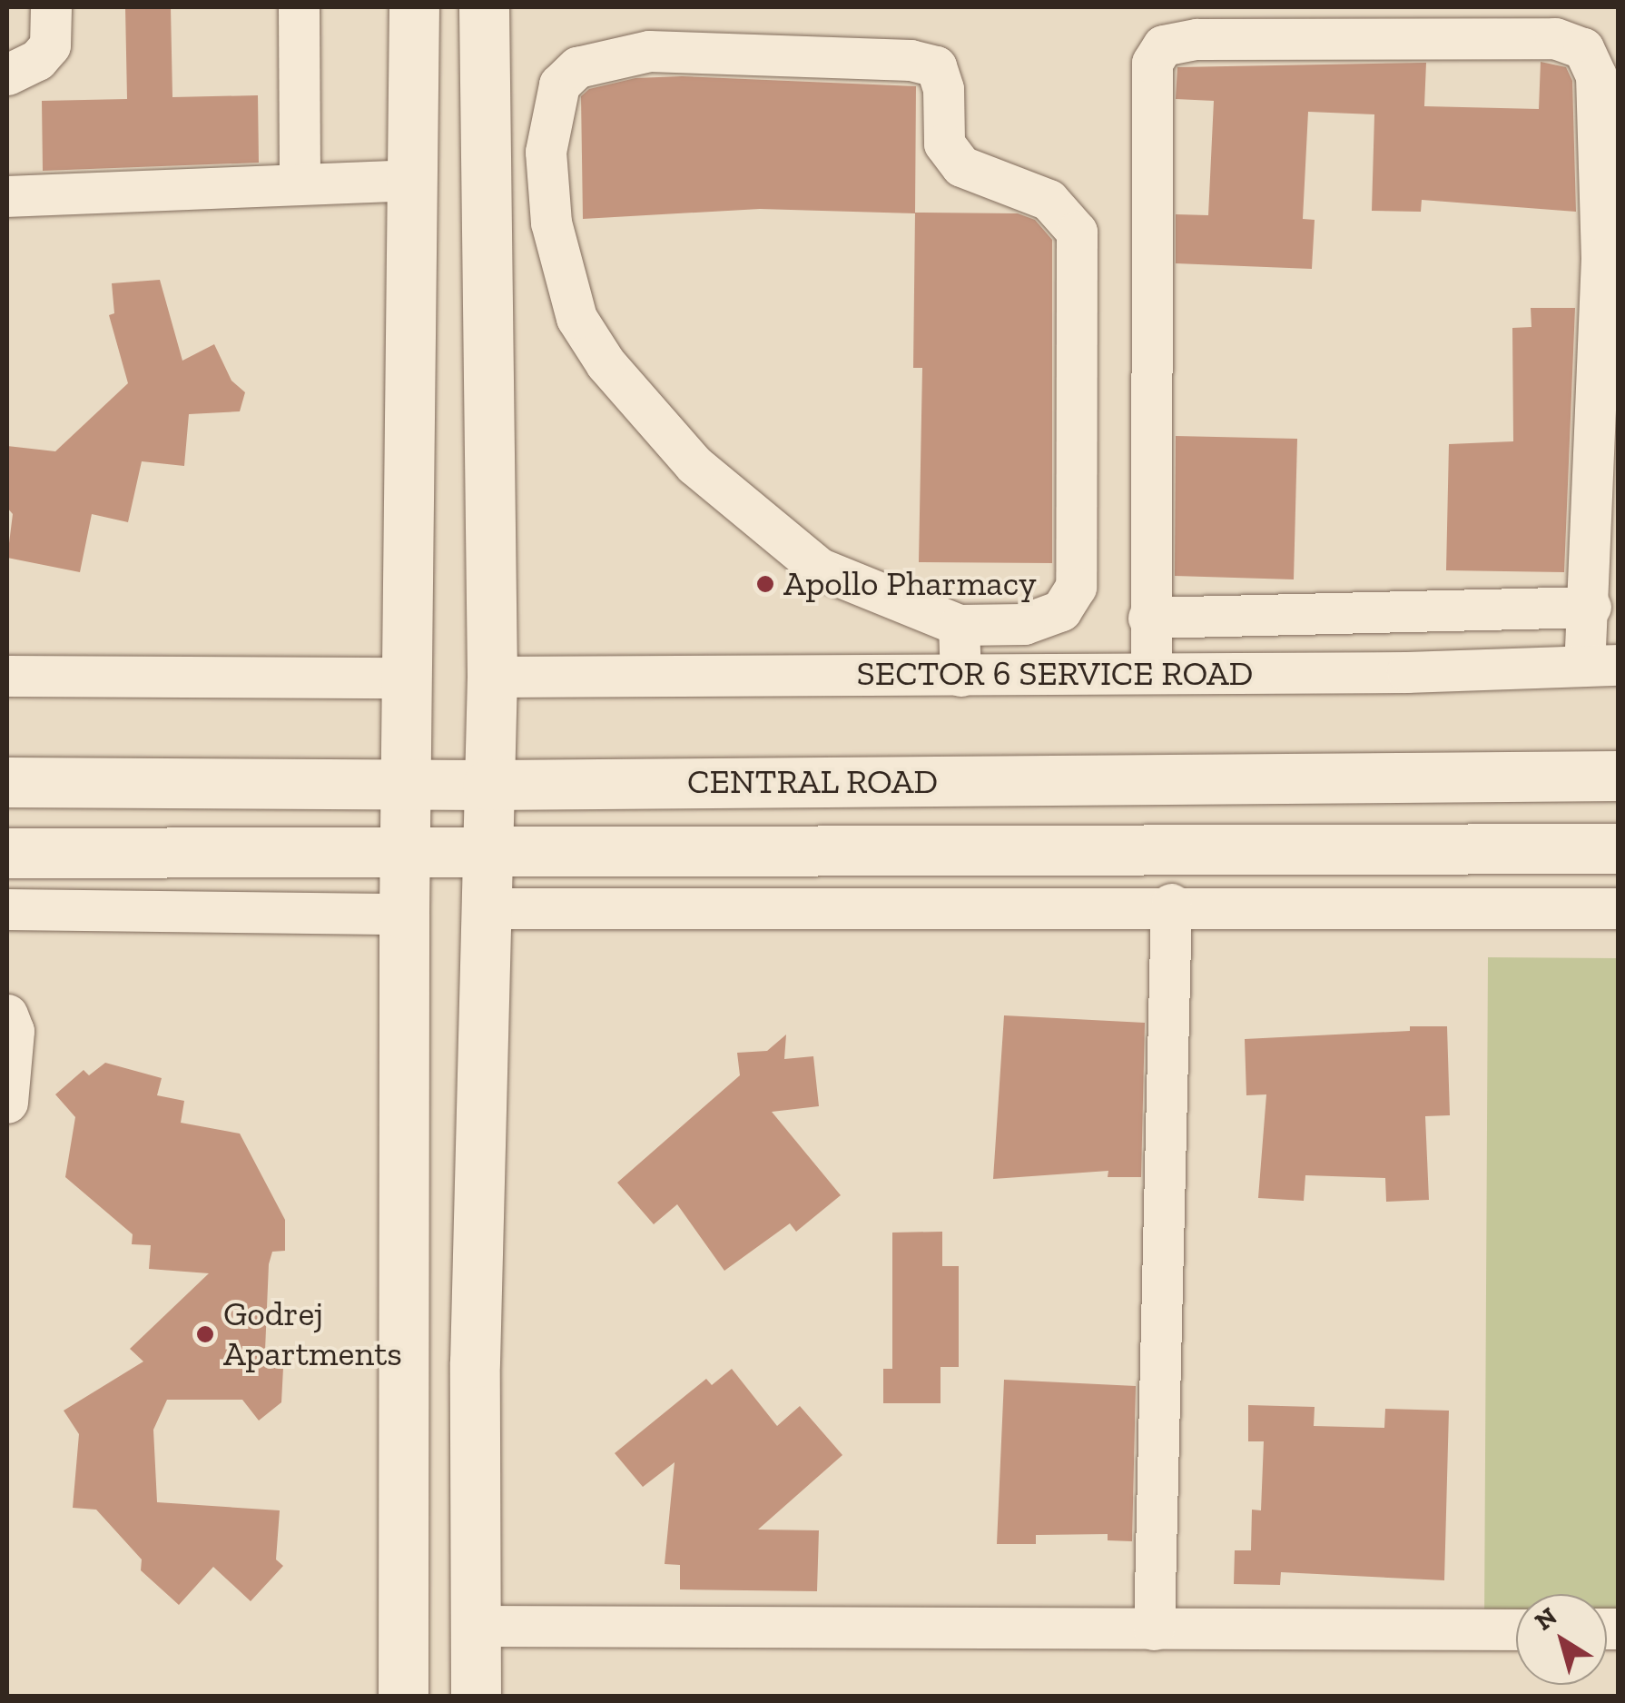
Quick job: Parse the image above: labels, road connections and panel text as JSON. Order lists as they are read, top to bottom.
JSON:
{
  "streets": {
    "street": ["SECTOR 6 SERVICE ROAD", "CENTRAL ROAD"]
  },
  "places": ["Apollo Pharmacy", "Godrej Apartments"],
  "north": "top left"
}
